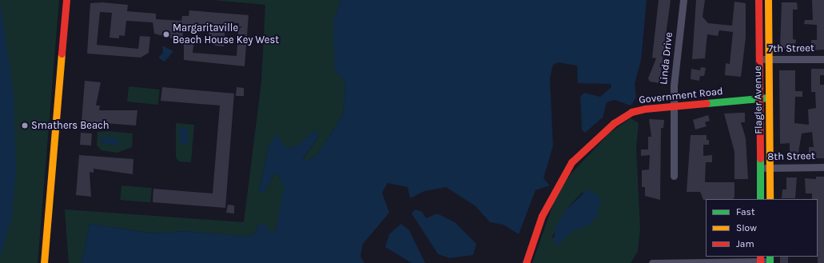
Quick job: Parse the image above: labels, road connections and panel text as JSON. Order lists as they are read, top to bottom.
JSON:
{
  "streets": {
    "main road": ["Government Road", "Flagler Avenue"],
    "street": ["7th Street", "Linda Drive", "8th Street"]
  },
  "crossings": [
    ["7th Street", "Flagler Avenue"],
    ["Linda Drive", "Government Road"],
    ["Government Road", "Flagler Avenue"],
    ["Flagler Avenue", "8th Street"]
  ],
  "places": ["Margaritaville Beach House Key West", "Smathers Beach"],
  "legend": ["Fast", "Slow", "Jam"]
}
